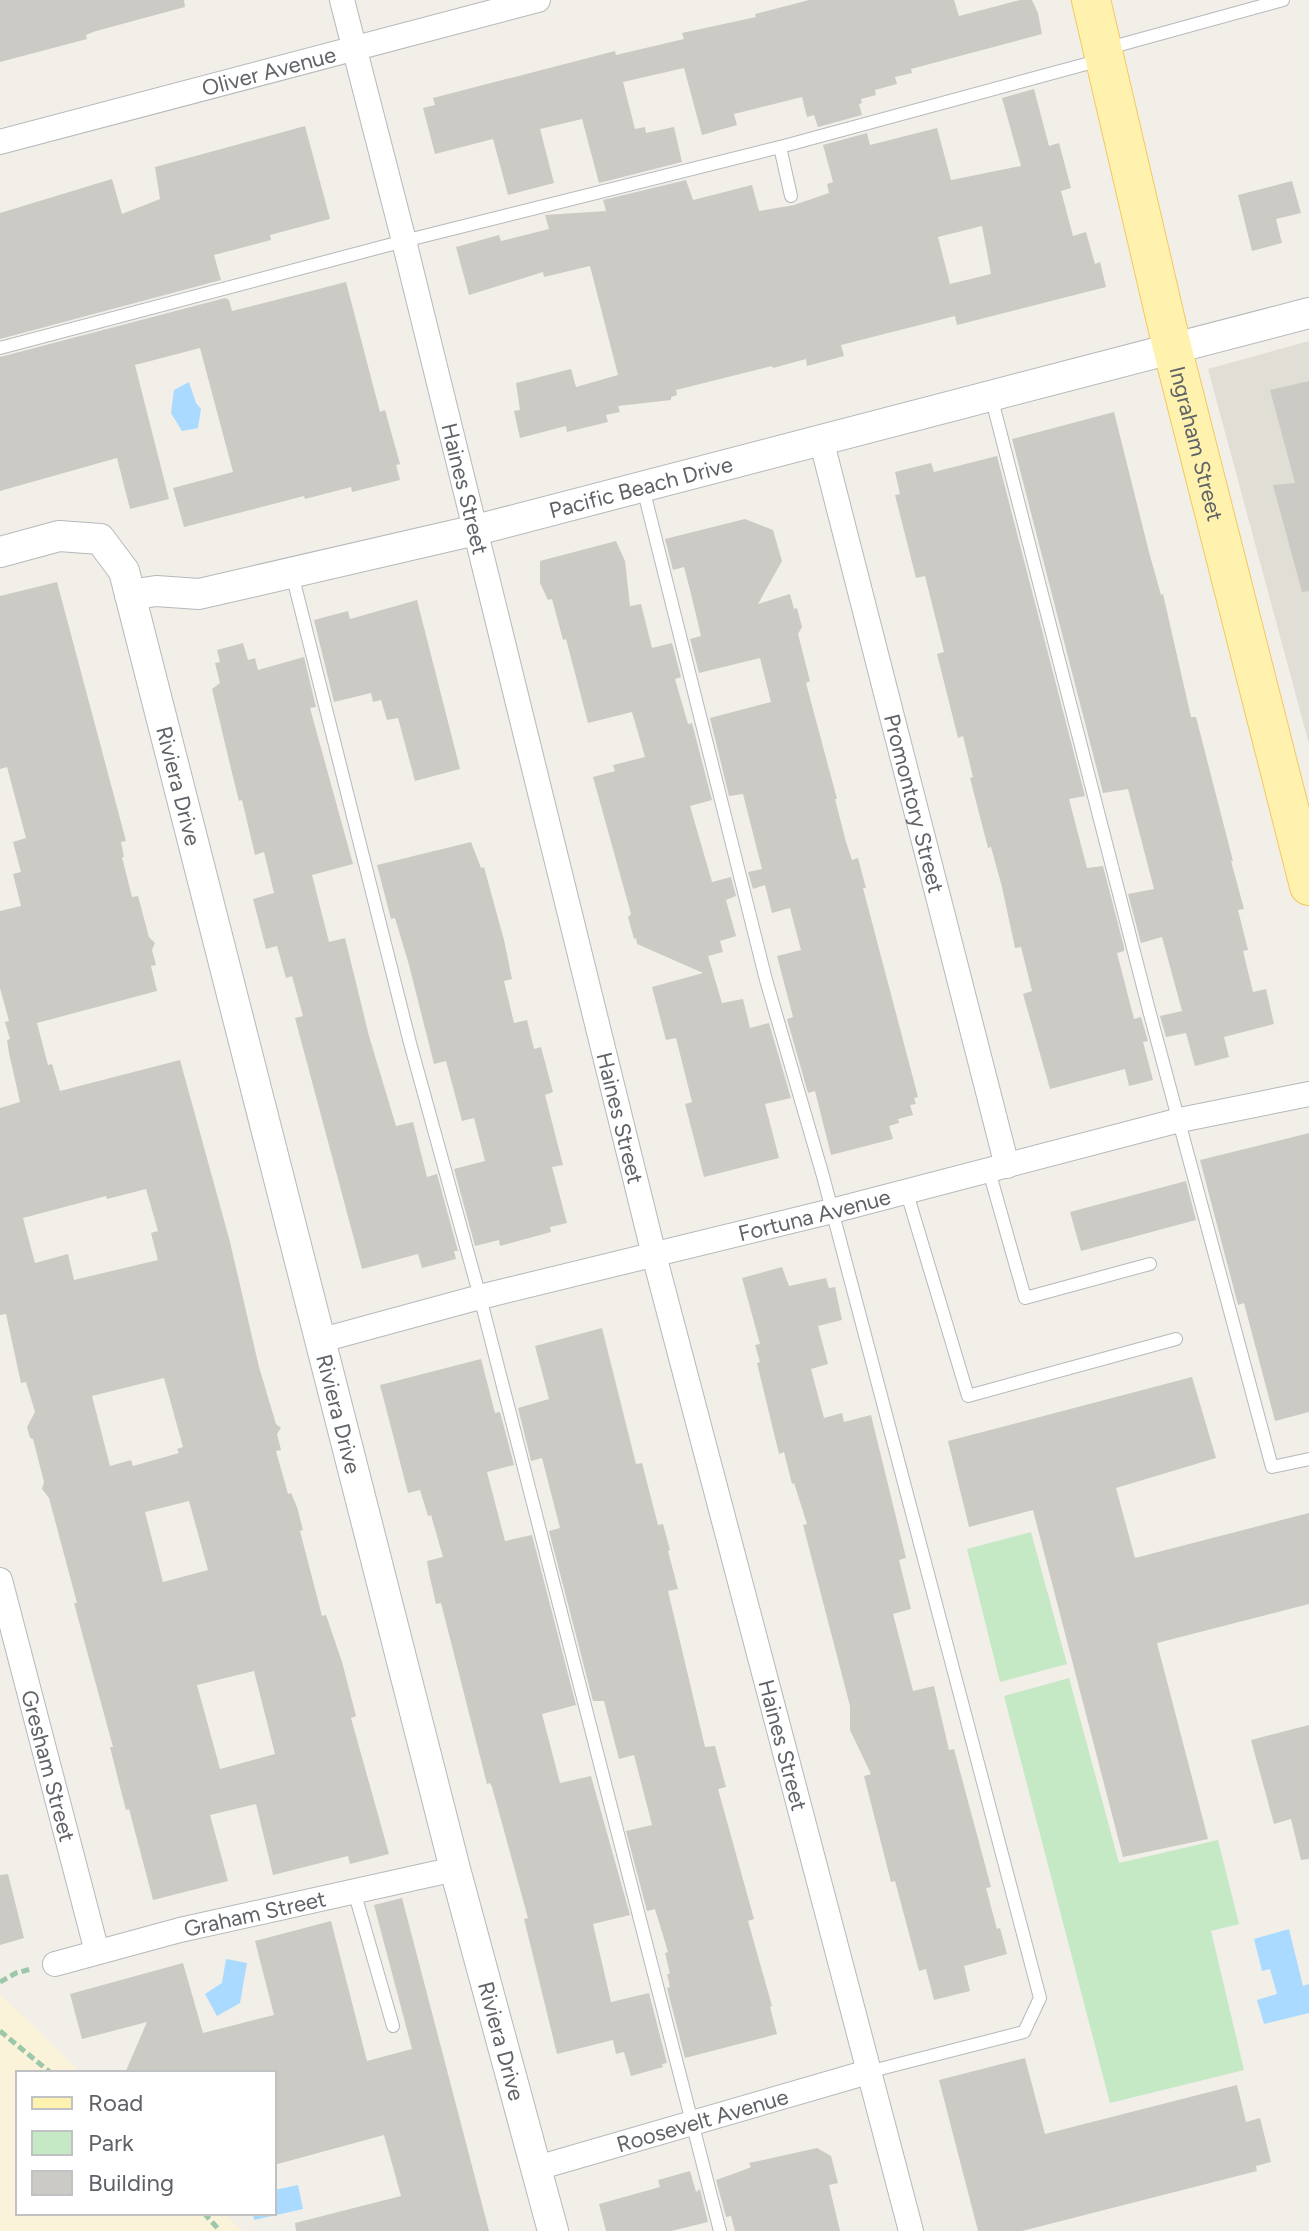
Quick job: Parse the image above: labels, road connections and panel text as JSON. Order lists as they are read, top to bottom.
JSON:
{
  "streets": {
    "main road": ["Ingraham Street"],
    "street": [
      "Oliver Avenue",
      "Pacific Beach Drive",
      "Haines Street",
      "Riviera Drive",
      "Promontory Street",
      "Fortuna Avenue",
      "Gresham Street",
      "Graham Street",
      "Roosevelt Avenue"
    ]
  },
  "crossings": [
    ["Oliver Avenue", "Haines Street"],
    ["Ingraham Street", "Pacific Beach Drive"],
    ["Pacific Beach Drive", "Haines Street"],
    ["Pacific Beach Drive", "Riviera Drive"],
    ["Pacific Beach Drive", "Promontory Street"],
    ["Haines Street", "Fortuna Avenue"],
    ["Haines Street", "Roosevelt Avenue"],
    ["Riviera Drive", "Fortuna Avenue"],
    ["Riviera Drive", "Graham Street"],
    ["Riviera Drive", "Roosevelt Avenue"],
    ["Promontory Street", "Fortuna Avenue"],
    ["Gresham Street", "Graham Street"]
  ],
  "legend": ["Road", "Park", "Building"]
}
